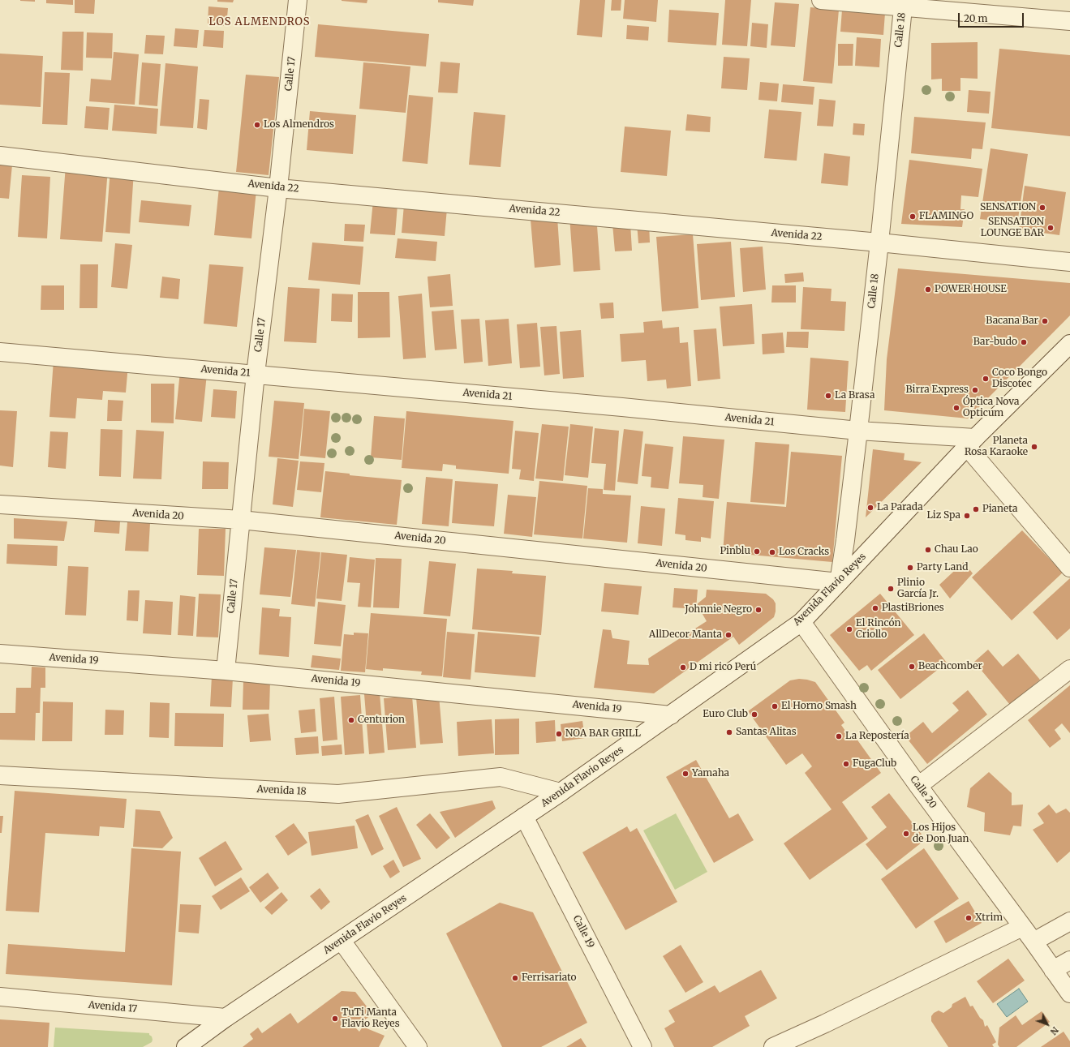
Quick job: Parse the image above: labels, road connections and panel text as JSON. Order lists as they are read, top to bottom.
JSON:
{
  "streets": {
    "street": [
      "Calle 18",
      "Calle 17",
      "Avenida 22",
      "Avenida 21",
      "Avenida 20",
      "Avenida Flavio Reyes",
      "Avenida 19",
      "Avenida 18",
      "Calle 20",
      "Calle 19",
      "Avenida 17"
    ]
  },
  "crossings": [
    ["Calle 18", "Avenida 22"],
    ["Calle 18", "Avenida 21"],
    ["Calle 18", "Avenida 20"],
    ["Calle 18", "Avenida Flavio Reyes"],
    ["Calle 17", "Avenida 22"],
    ["Calle 17", "Avenida 21"],
    ["Calle 17", "Avenida 20"],
    ["Calle 17", "Avenida 19"],
    ["Avenida 21", "Avenida Flavio Reyes"],
    ["Avenida 20", "Avenida Flavio Reyes"],
    ["Avenida Flavio Reyes", "Avenida 19"],
    ["Avenida Flavio Reyes", "Avenida 18"],
    ["Avenida Flavio Reyes", "Calle 20"],
    ["Avenida Flavio Reyes", "Calle 19"],
    ["Avenida Flavio Reyes", "Avenida 17"]
  ],
  "districts": ["LOS ALMENDROS"],
  "places": [
    "Los Almendros",
    "SENSATION",
    "FLAMINGO",
    "SENSATION LOUNGE BAR",
    "POWER HOUSE",
    "Bacana Bar",
    "Bar-budo",
    "Coco Bongo Discotec",
    "Birra Express",
    "La Brasa",
    "Óptica Nova Opticum",
    "Planeta Rosa Karaoke",
    "La Parada",
    "Pianeta",
    "Liz Spa",
    "Chau Lao",
    "Pinblu",
    "Los Cracks",
    "Party Land",
    "Plinio García Jr.",
    "PlastiBriones",
    "Johnnie Negro",
    "El Rincón Criollo",
    "AllDecor Manta",
    "Beachcomber",
    "D mi rico Perú",
    "El Horno Smash",
    "Euro Club",
    "Centurion",
    "Santas Alitas",
    "NOA BAR GRILL",
    "La Repostería",
    "FugaClub",
    "Yamaha",
    "Los Hijos de Don Juan",
    "Xtrim",
    "Ferrisariato",
    "TuTi Manta Flavio Reyes"
  ],
  "scale_bar": "20 m",
  "north": "bottom right"
}
